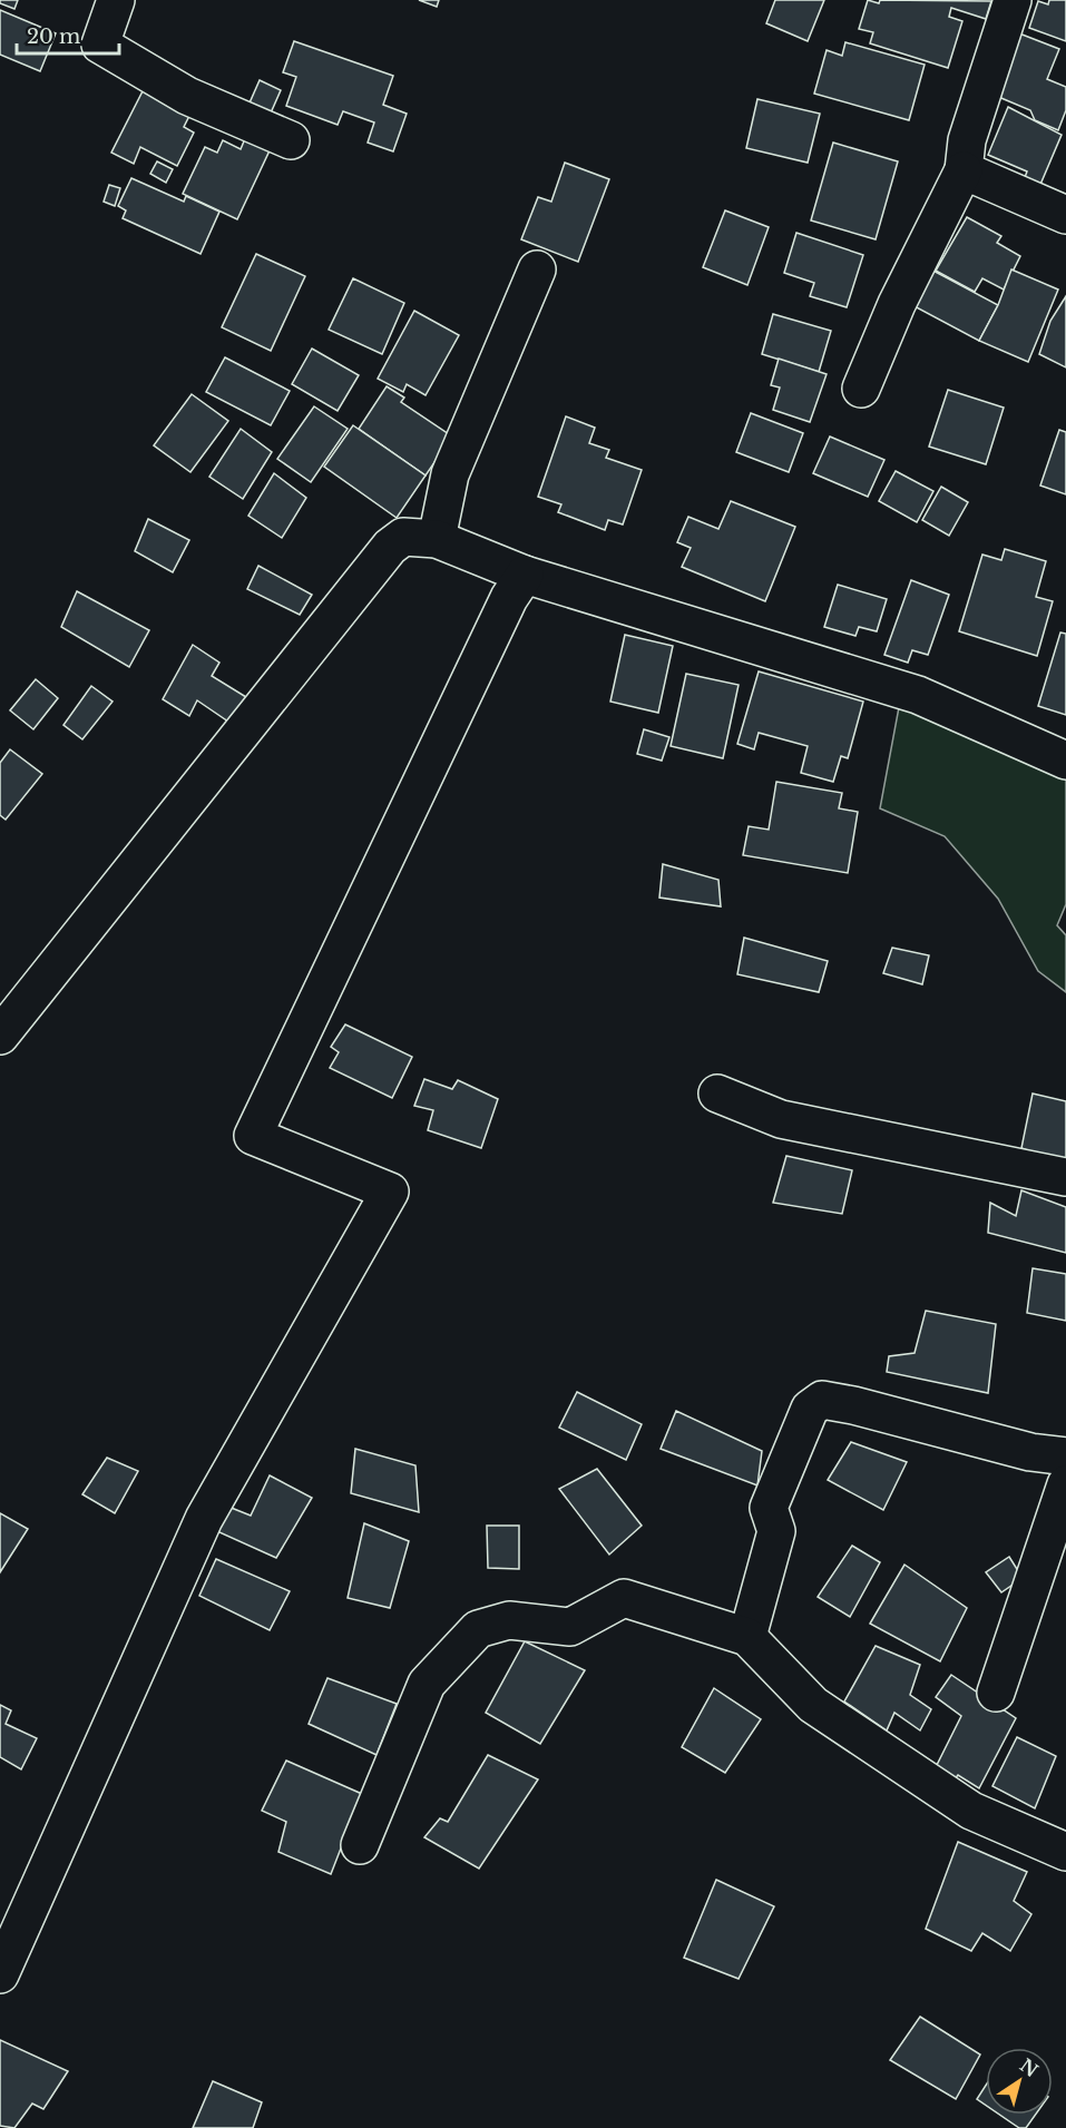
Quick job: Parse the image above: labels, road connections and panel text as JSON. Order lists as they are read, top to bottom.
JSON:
{
  "scale_bar": "20 m",
  "north": "top right"
}
